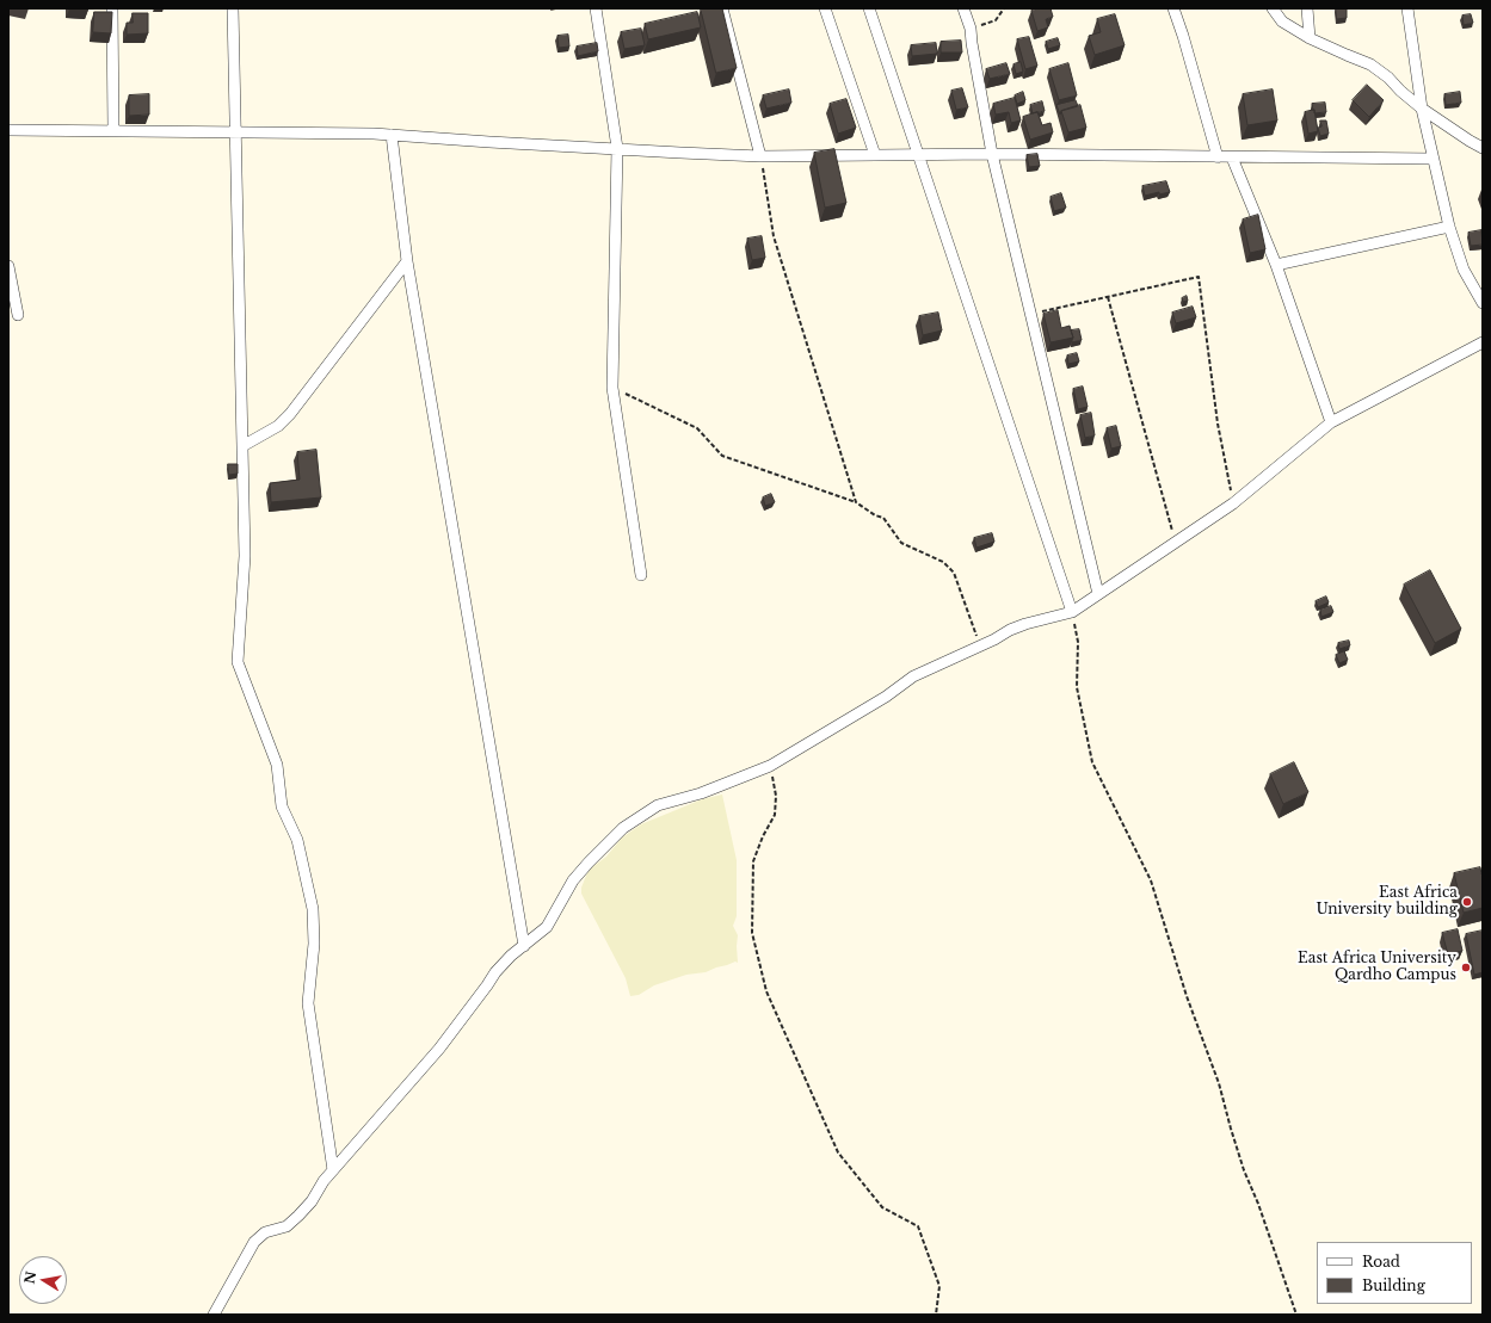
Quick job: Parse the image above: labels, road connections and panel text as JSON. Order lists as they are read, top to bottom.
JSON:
{
  "places": ["East Africa University building", "East Africa University Qardho Campus"],
  "legend": ["Road", "Building"],
  "north": "left"
}
